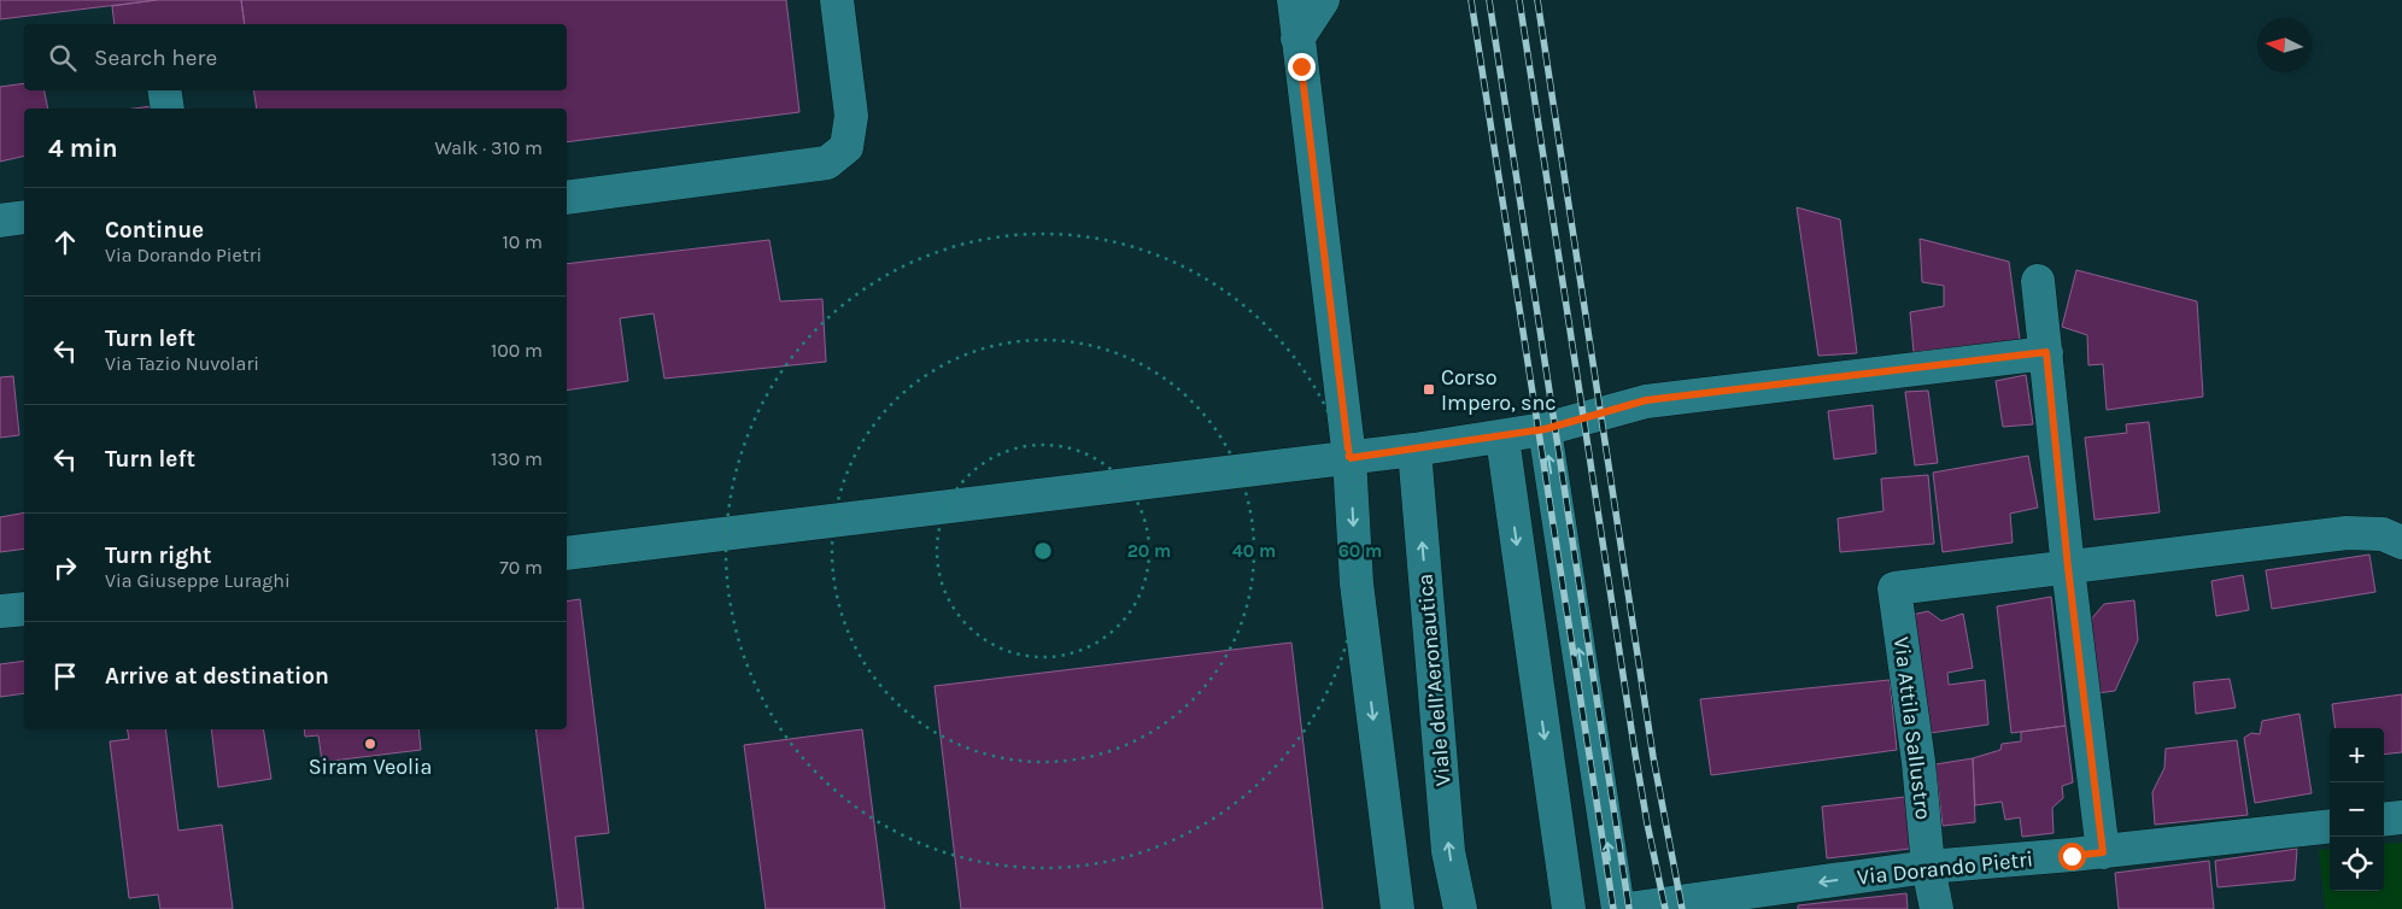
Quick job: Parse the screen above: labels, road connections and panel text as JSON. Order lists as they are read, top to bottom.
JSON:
{
  "streets": {
    "street": ["Viale dell’Aeronautica", "Via Attila Sallustro", "Via Dorando Pietri"]
  },
  "crossings": [
    ["Via Attila Sallustro", "Via Dorando Pietri"]
  ],
  "one_way": ["Via Dorando Pietri"],
  "places": {
    "transit": ["Corso Impero, snc"],
    "other": ["Siram Veolia"]
  },
  "north": "left",
  "page": {
    "search": "Search here",
    "heading": ["4 min", "Walk · 310 m"],
    "list": [
      ["Continue", "Via Dorando Pietri", "10 m"],
      ["Turn left", "Via Tazio Nuvolari", "100 m"],
      ["Turn left", "130 m"],
      ["Turn right", "Via Giuseppe Luraghi", "70 m"],
      "Arrive at destination"
    ],
    "map_buttons": ["+", "−"]
  },
  "rings": ["20 m", "40 m", "60 m"]
}
